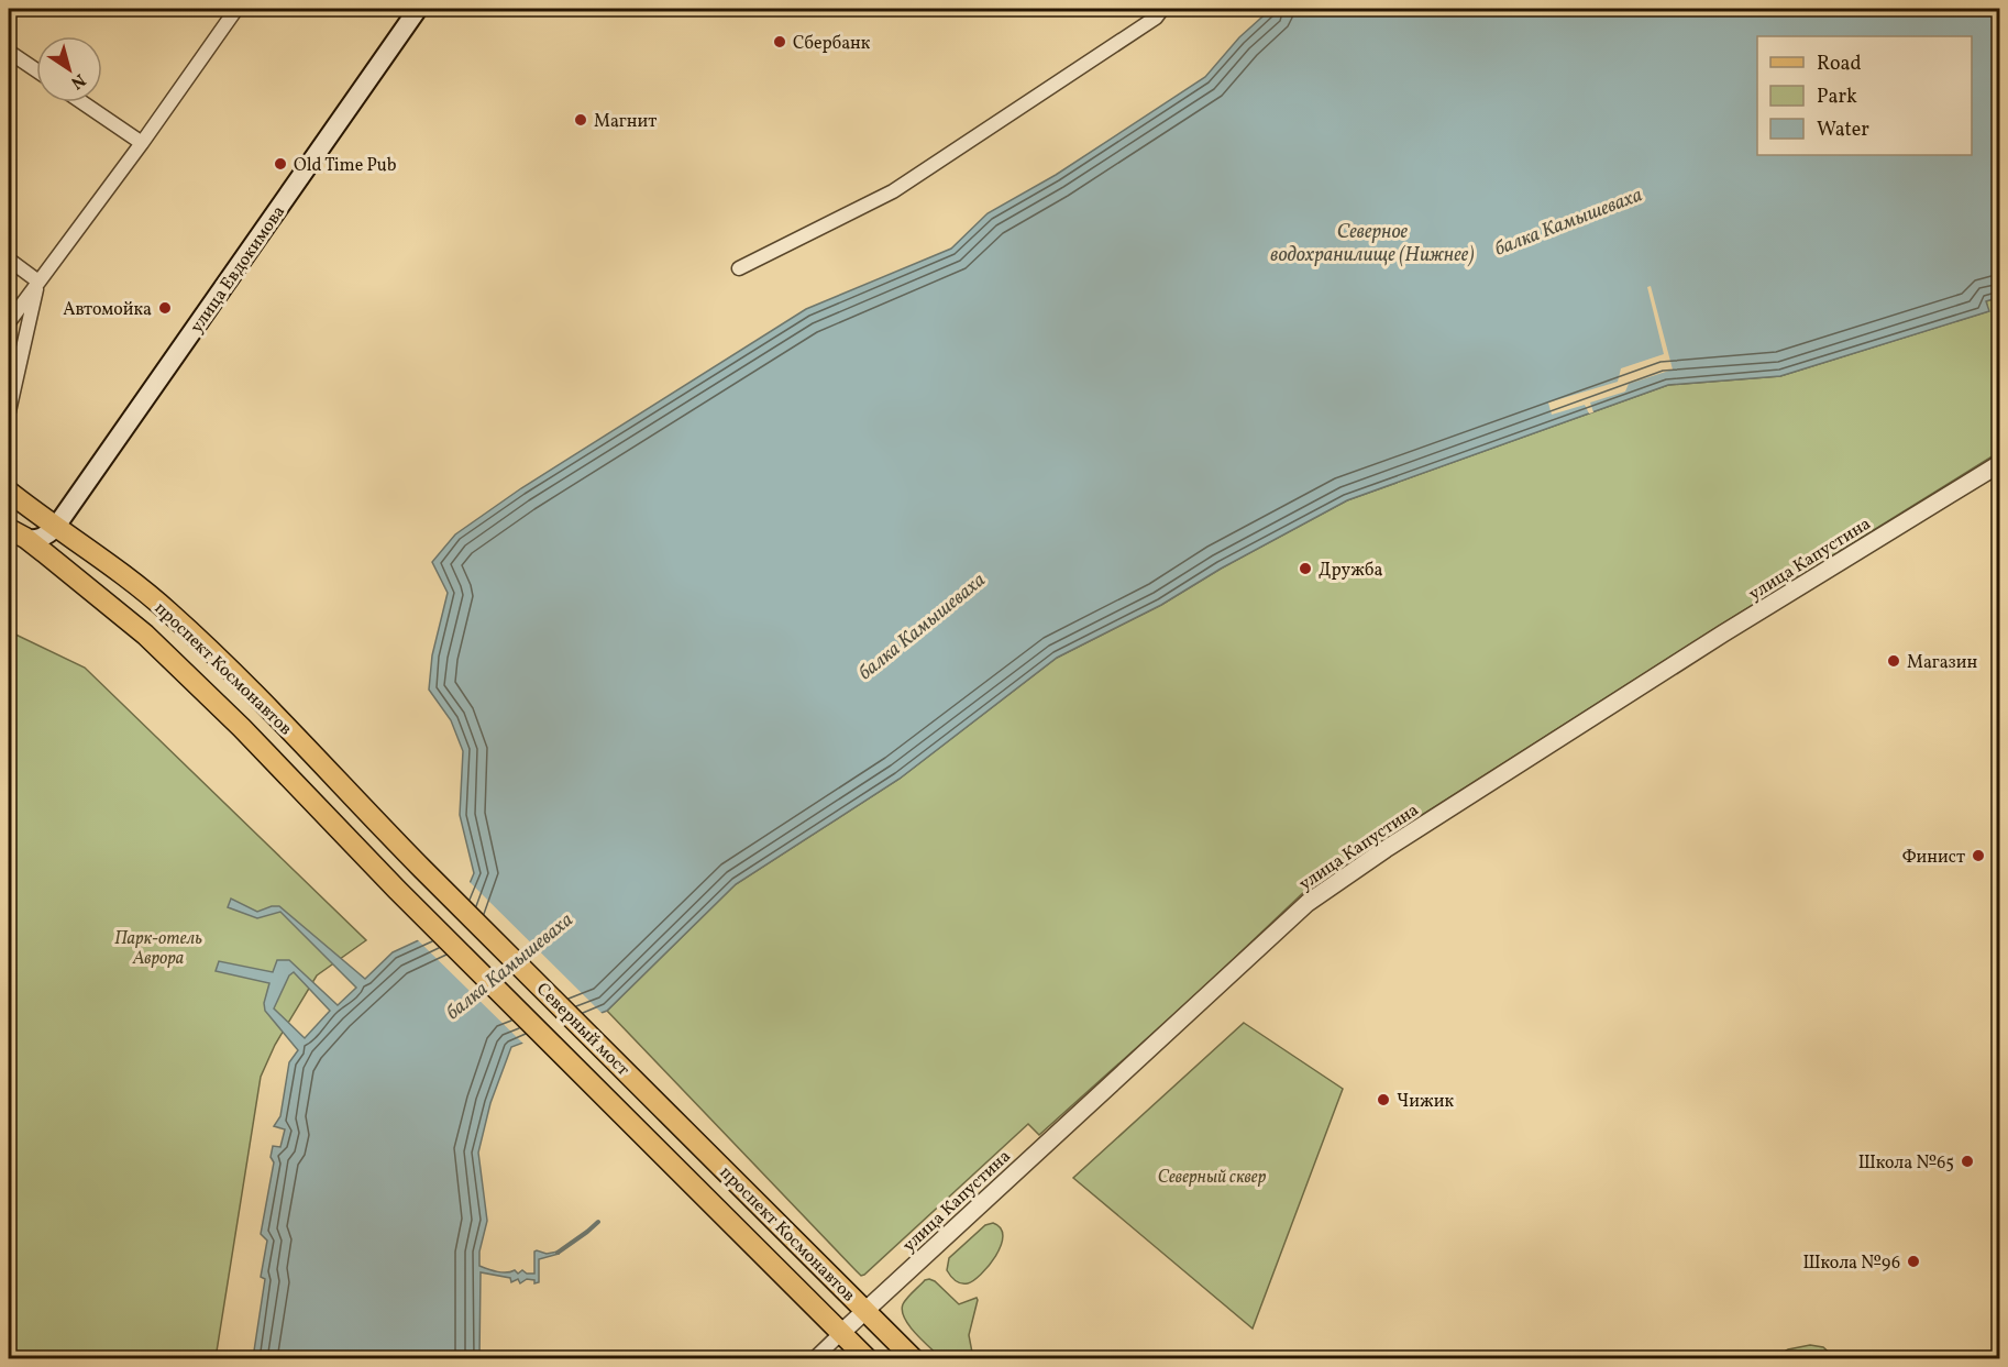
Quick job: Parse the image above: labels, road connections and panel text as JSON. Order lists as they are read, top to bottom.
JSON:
{
  "streets": {
    "main road": ["улица Евдокимова", "проспект Космонавтов", "Северный мост"],
    "street": ["улица Капустина"]
  },
  "crossings": [
    ["улица Евдокимова", "проспект Космонавтов"],
    ["улица Капустина", "проспект Космонавтов"],
    ["проспект Космонавтов", "Северный мост"]
  ],
  "water": ["балка Камышеваха", "Северное водохранилище (Нижнее)"],
  "parks": ["Парк-отель Аврора", "Северный сквер"],
  "places": [
    "Сбербанк",
    "Магнит",
    "Old Time Pub",
    "Автомойка",
    "Дружба",
    "Магазин",
    "Финист",
    "Чижик",
    "Школа №65",
    "Школа №96"
  ],
  "legend": ["Road", "Park", "Water"],
  "north": "bottom right"
}
